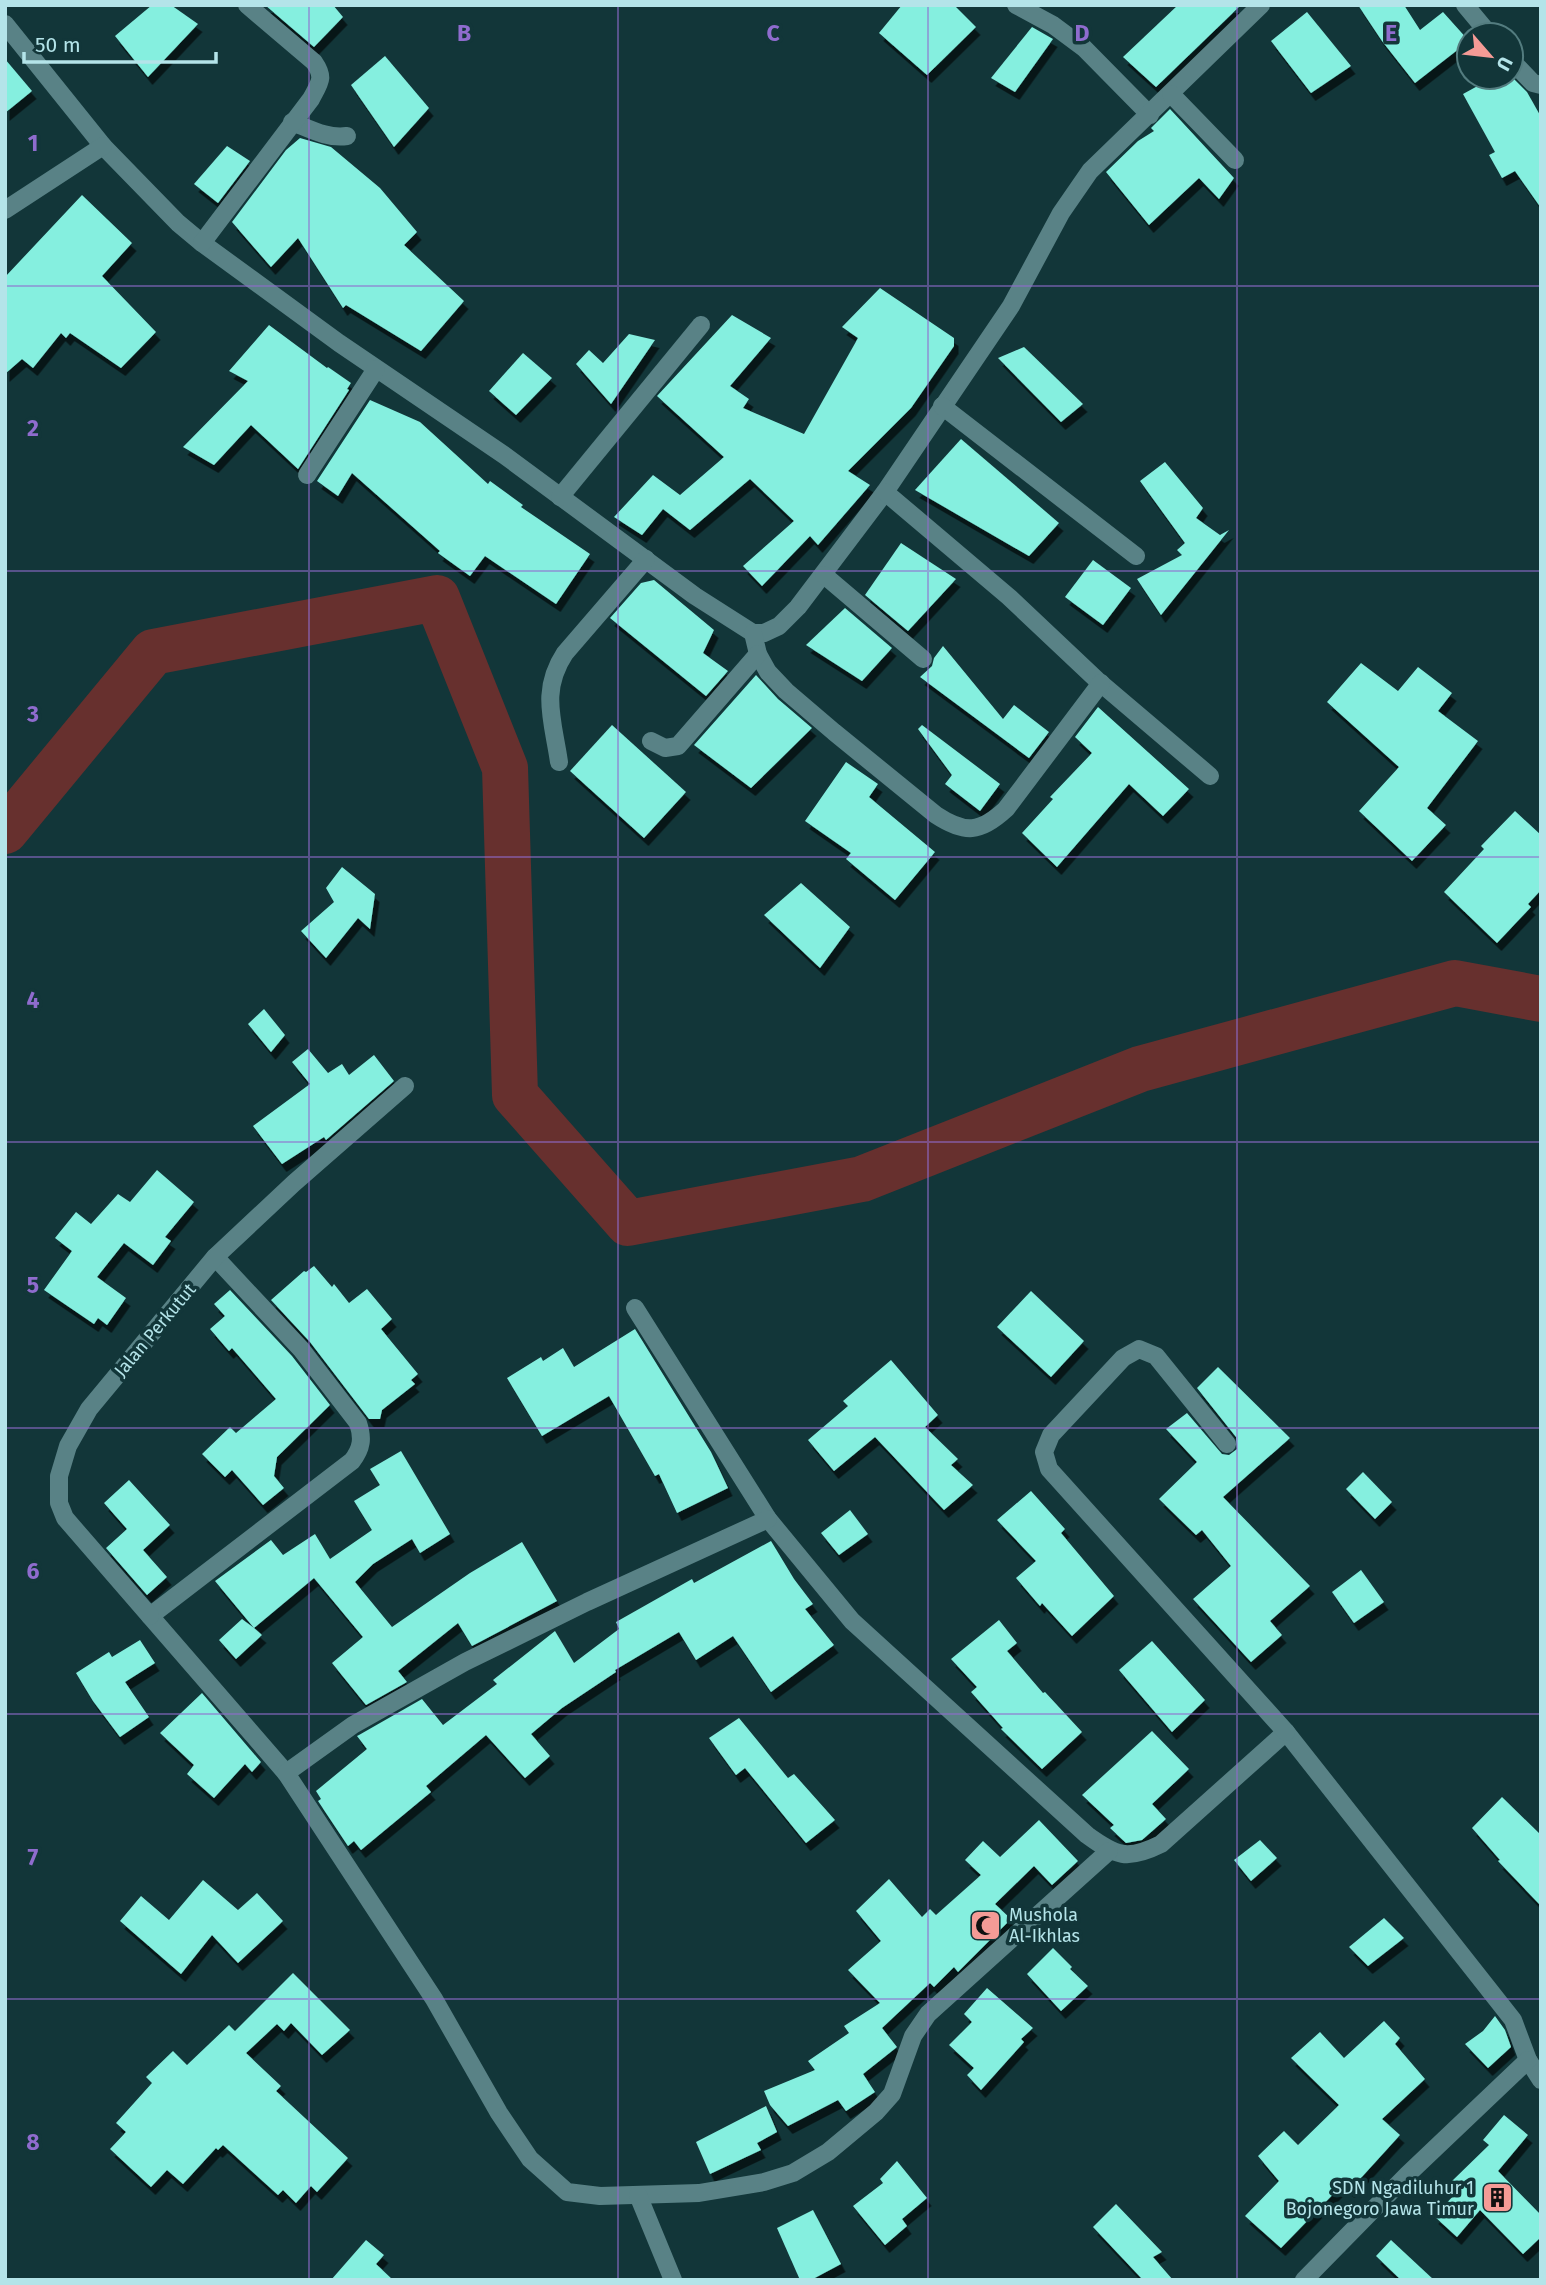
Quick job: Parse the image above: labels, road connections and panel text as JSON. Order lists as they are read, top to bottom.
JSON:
{
  "streets": {
    "street": ["Jalan Perkutut"]
  },
  "places": {
    "mosque": ["Mushola Al-Ikhlas"],
    "building": ["SDN Ngadiluhur 1 Bojonegoro Jawa Timur"]
  },
  "scale_bar": "50 m",
  "north": "bottom right",
  "grid": {
    "columns": [
      "B",
      "C",
      "D",
      "E"
    ],
    "rows": [
      "1",
      "2",
      "3",
      "4",
      "5",
      "6",
      "7",
      "8"
    ]
  }
}
